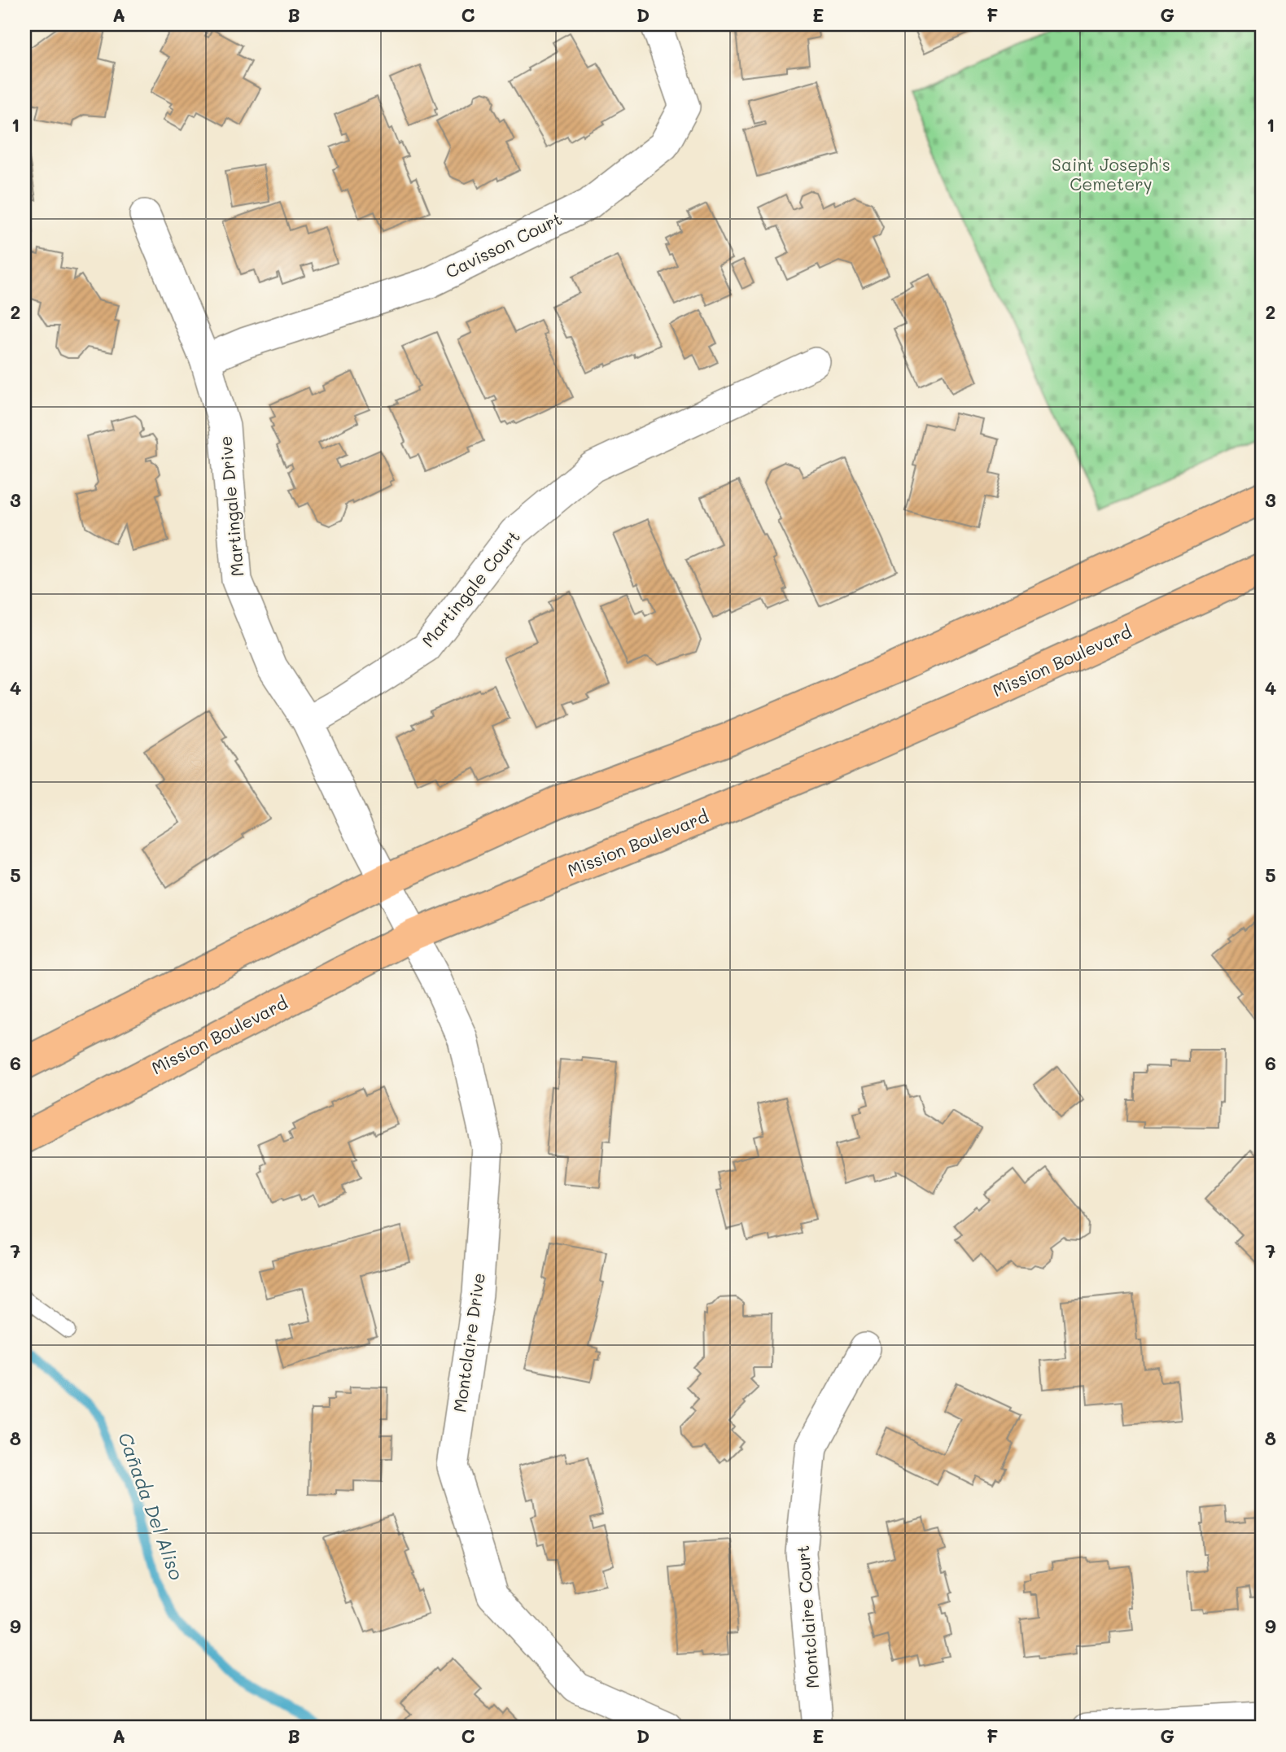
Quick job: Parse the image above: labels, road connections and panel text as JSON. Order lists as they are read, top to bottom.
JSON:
{
  "streets": {
    "main road": ["Mission Boulevard"],
    "street": [
      "Cavisson Court",
      "Martingale Drive",
      "Martingale Court",
      "Montclaire Drive",
      "Montclaire Court"
    ]
  },
  "crossings": [
    ["Cavisson Court", "Martingale Drive"],
    ["Martingale Drive", "Martingale Court"],
    ["Martingale Drive", "Montclaire Drive"],
    ["Mission Boulevard", "Montclaire Drive"]
  ],
  "water": ["Cañada Del Aliso"],
  "parks": ["Saint Joseph's Cemetery"],
  "grid": {
    "columns": [
      "A",
      "B",
      "C",
      "D",
      "E",
      "F",
      "G"
    ],
    "rows": [
      "1",
      "2",
      "3",
      "4",
      "5",
      "6",
      "7",
      "8",
      "9"
    ]
  }
}
